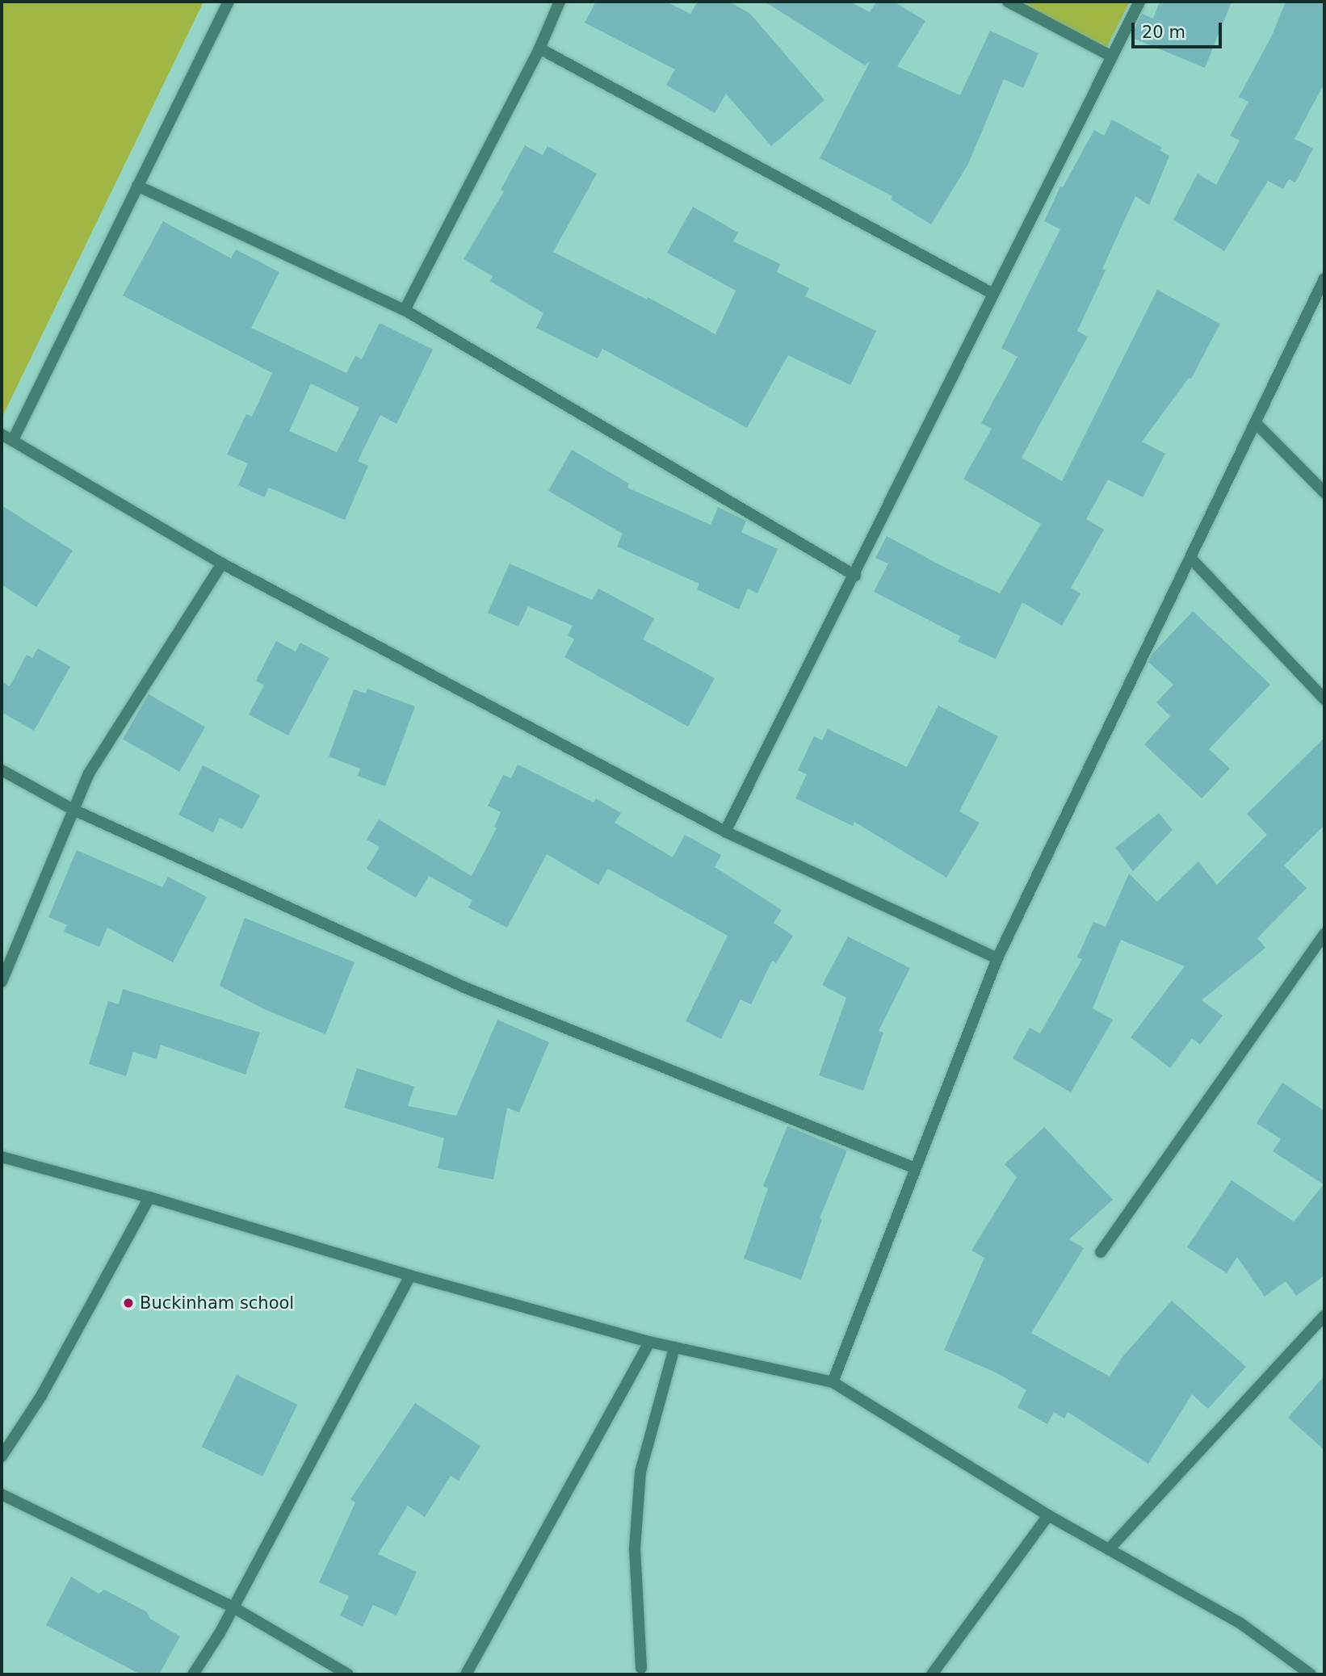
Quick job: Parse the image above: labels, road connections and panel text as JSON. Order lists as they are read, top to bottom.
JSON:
{
  "places": ["Buckinham school"],
  "scale_bar": "20 m"
}
